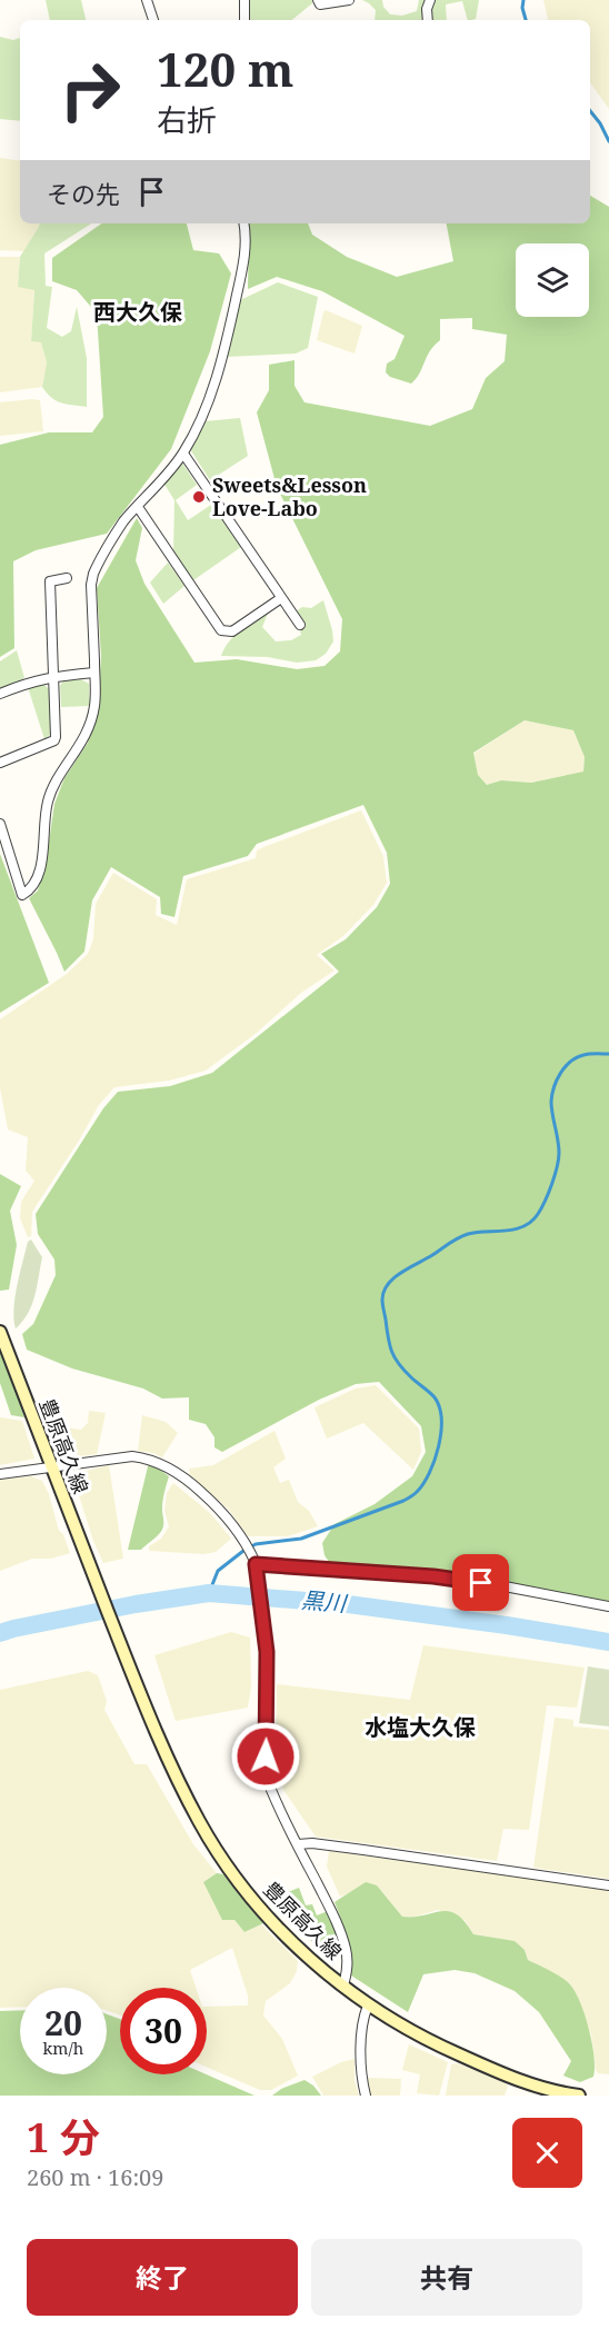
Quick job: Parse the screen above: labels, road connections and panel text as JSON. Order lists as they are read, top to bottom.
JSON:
{
  "streets": {
    "main road": ["豊原高久線"]
  },
  "districts": ["西大久保", "水塩大久保"],
  "water": ["黒川"],
  "places": ["Sweets&Lesson Love-Labo"],
  "page": {
    "turn": ["120 m", "右折"],
    "then": "その先",
    "speed": "20 km/h",
    "limit": "30",
    "heading": ["1 分", "260 m · 16:09"],
    "buttons": ["終了", "共有"]
  }
}
